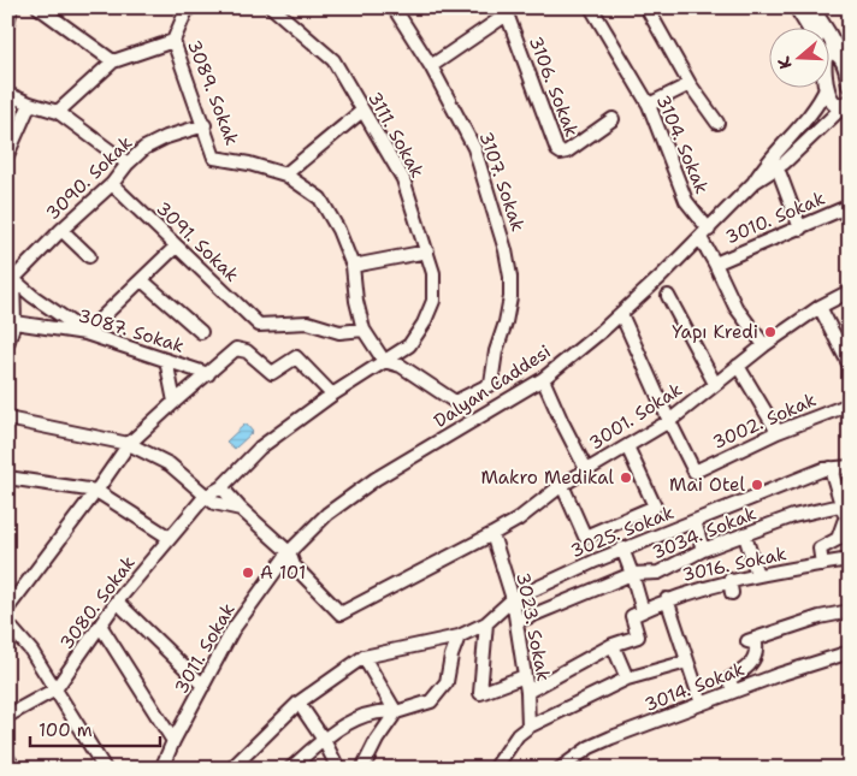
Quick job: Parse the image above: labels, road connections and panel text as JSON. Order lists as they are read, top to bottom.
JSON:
{
  "streets": {
    "street": [
      "3106. Sokak",
      "3089. Sokak",
      "3111. Sokak",
      "3104. Sokak",
      "3090. Sokak",
      "3107. Sokak",
      "3010. Sokak",
      "3091. Sokak",
      "3087. Sokak",
      "Dalyan Caddesi",
      "3001. Sokak",
      "3002. Sokak",
      "3025. Sokak",
      "3034. Sokak",
      "3016. Sokak",
      "3080. Sokak",
      "3023. Sokak",
      "3011. Sokak",
      "3014. Sokak"
    ]
  },
  "crossings": [
    ["3089. Sokak", "3111. Sokak"],
    ["3089. Sokak", "3090. Sokak"],
    ["3089. Sokak", "3091. Sokak"],
    ["3104. Sokak", "3010. Sokak"],
    ["3104. Sokak", "Dalyan Caddesi"],
    ["3104. Sokak", "3001. Sokak"],
    ["3090. Sokak", "3091. Sokak"],
    ["Dalyan Caddesi", "3001. Sokak"],
    ["Dalyan Caddesi", "3011. Sokak"],
    ["3001. Sokak", "3002. Sokak"],
    ["3001. Sokak", "3023. Sokak"],
    ["3001. Sokak", "3011. Sokak"],
    ["3025. Sokak", "3023. Sokak"],
    ["3034. Sokak", "3023. Sokak"]
  ],
  "places": [
    "Yapı Kredi",
    "Makro Medikal",
    "Mai Otel",
    "A 101"
  ],
  "scale_bar": "100 m",
  "north": "left"
}
